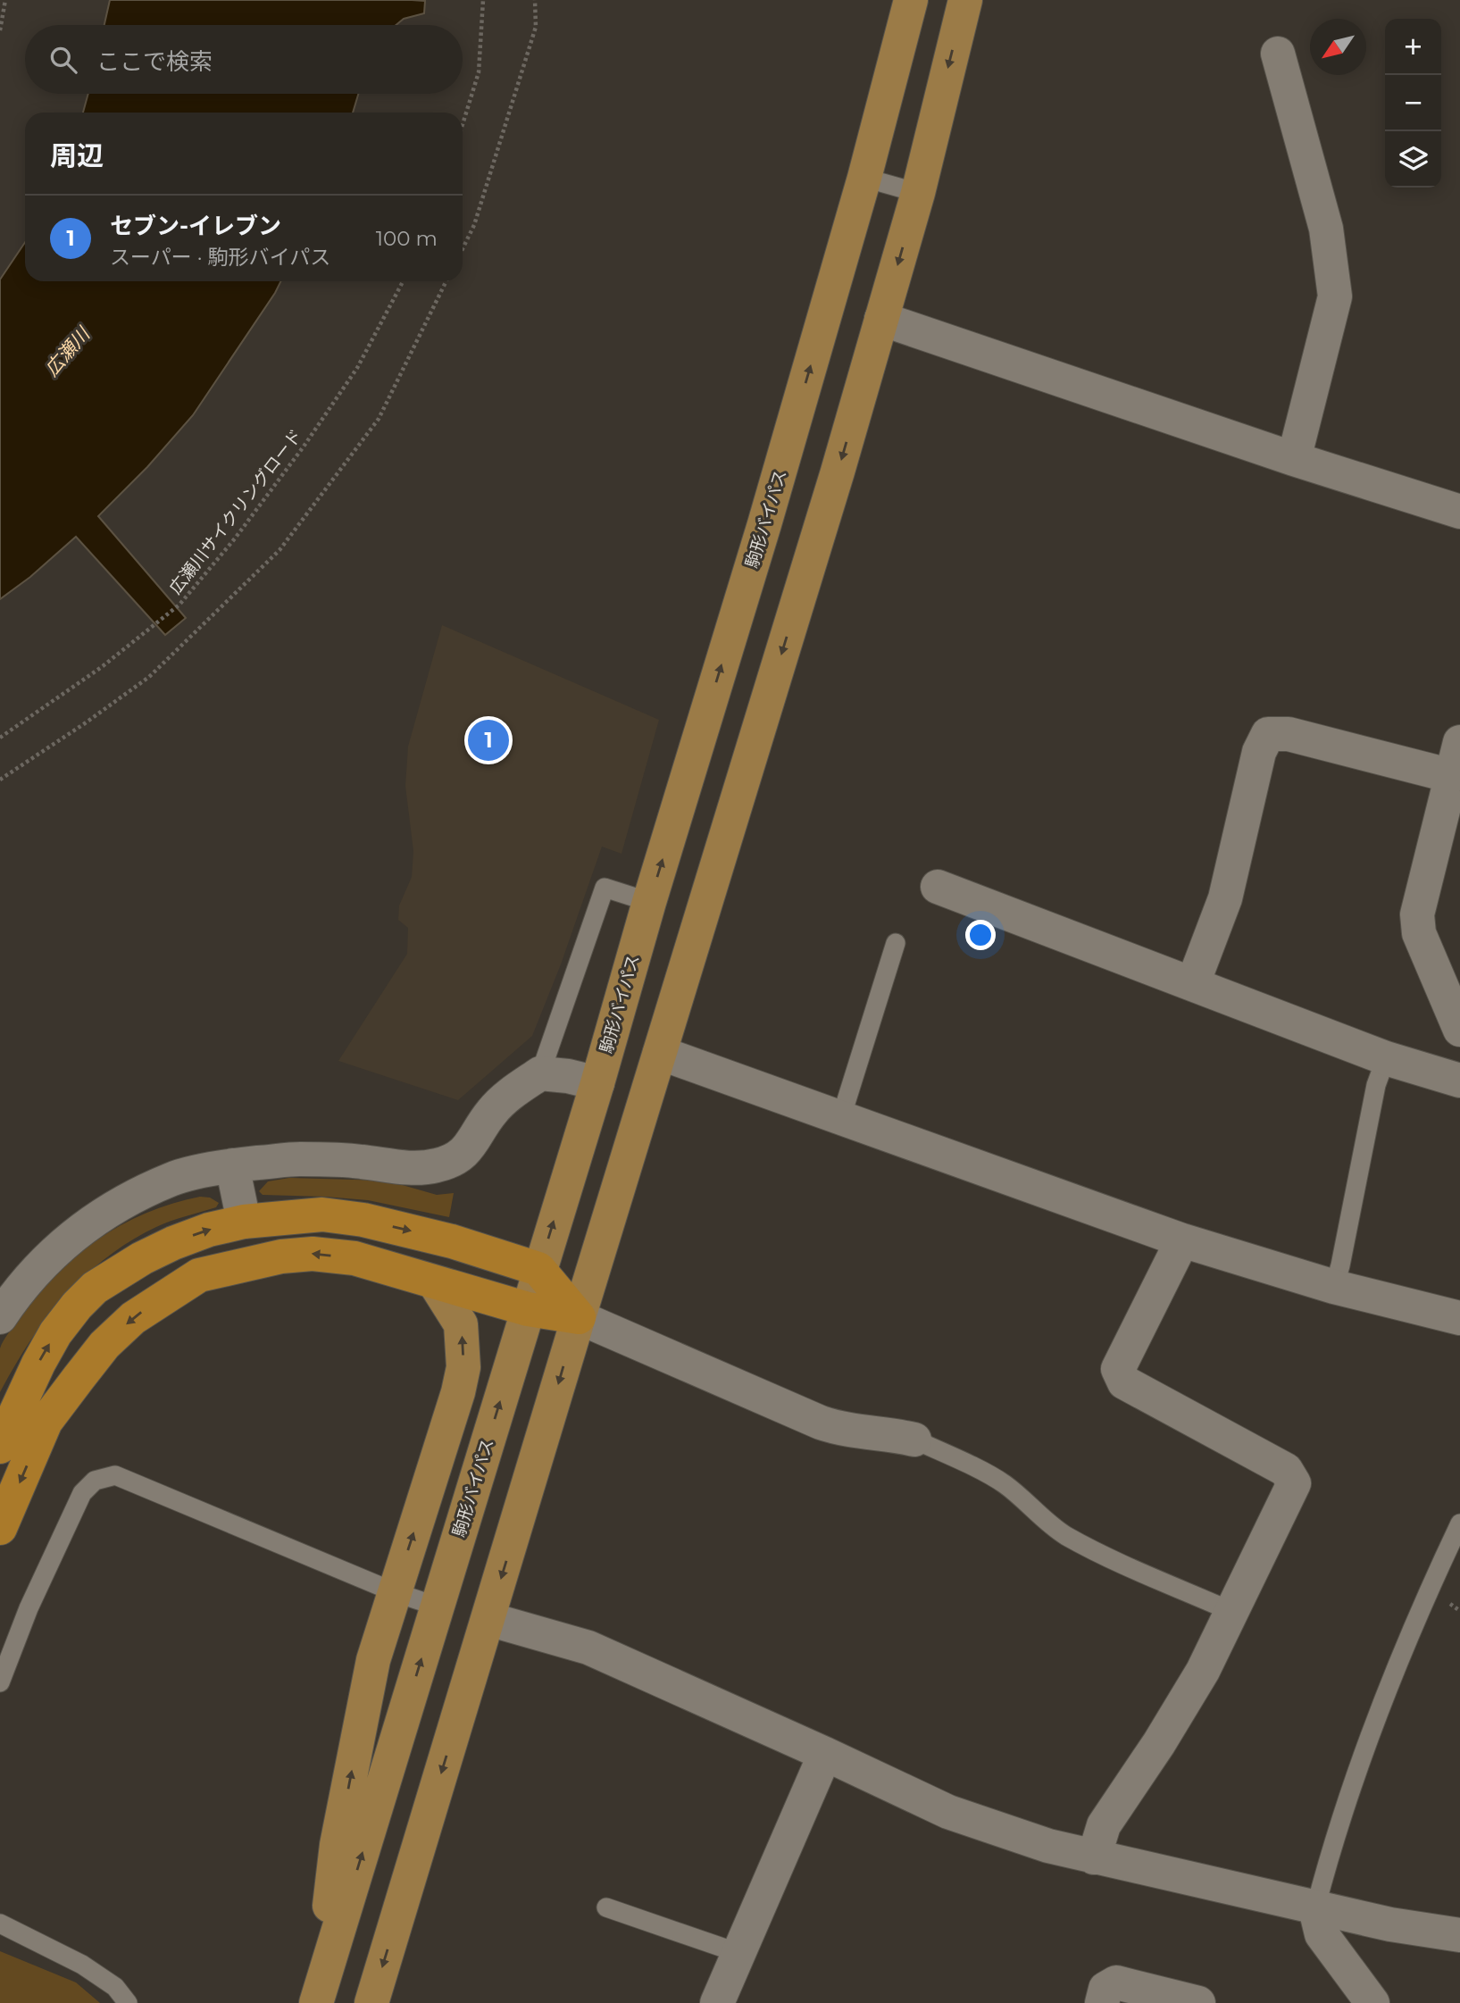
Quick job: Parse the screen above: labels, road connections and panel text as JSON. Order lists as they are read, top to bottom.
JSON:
{
  "streets": {
    "main road": ["駒形バイパス"],
    "path": ["広瀬川サイクリングロード"]
  },
  "water": ["広瀬川"],
  "north": "bottom left",
  "page": {
    "map_buttons": ["+", "−"],
    "search": "ここで検索",
    "heading": "周辺",
    "list": [
      {
        "mark": "1",
        "name": "セブン-イレブン",
        "note": "スーパー · 駒形バイパス",
        "value": "100 m"
      }
    ],
    "pins": "1"
  }
}
